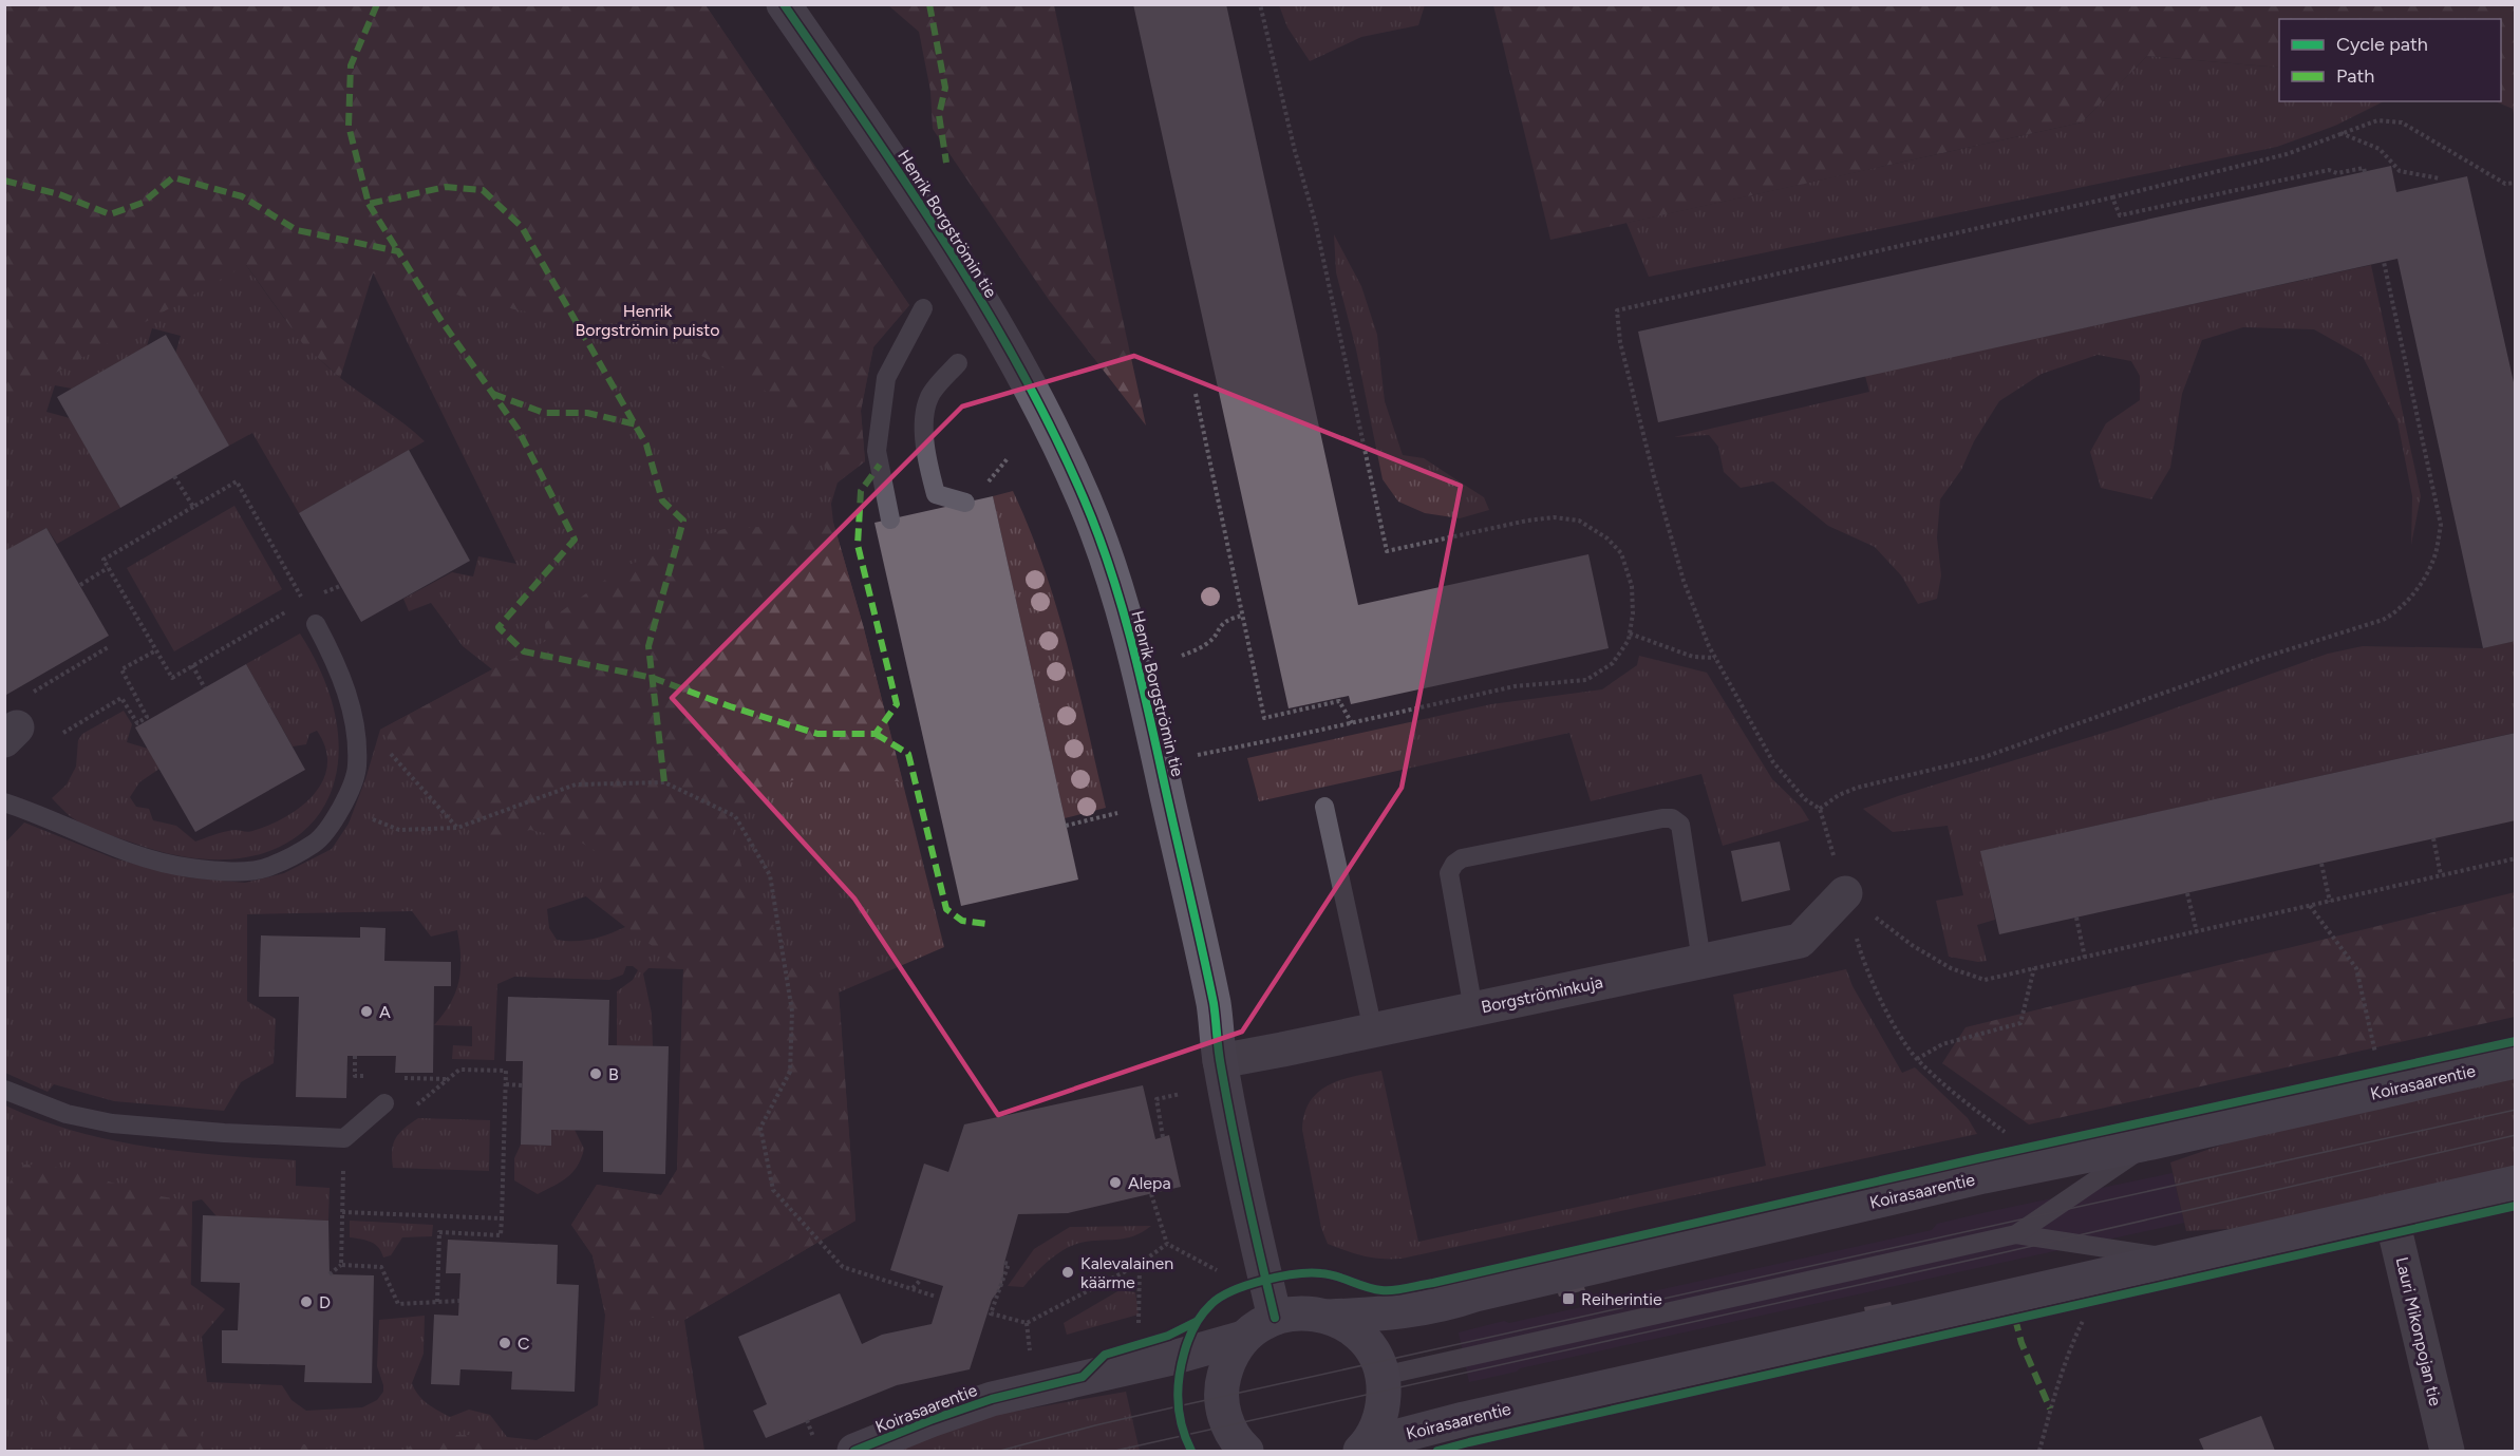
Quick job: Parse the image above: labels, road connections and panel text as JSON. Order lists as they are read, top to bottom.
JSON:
{
  "streets": {
    "main road": ["Henrik Borgströmin tie", "Koirasaarentie"],
    "street": ["Borgströminkuja", "Lauri Mikonpojan tie"]
  },
  "crossings": [
    ["Henrik Borgströmin tie", "Borgströminkuja"],
    ["Henrik Borgströmin tie", "Koirasaarentie"],
    ["Koirasaarentie", "Lauri Mikonpojan tie"]
  ],
  "parks": ["Henrik Borgströmin puisto"],
  "places": {
    "other": [
      "A",
      "B",
      "Alepa",
      "Kalevalainen käärme",
      "D",
      "C"
    ],
    "transit": ["Reiherintie"]
  },
  "legend": ["Cycle path", "Path"]
}
